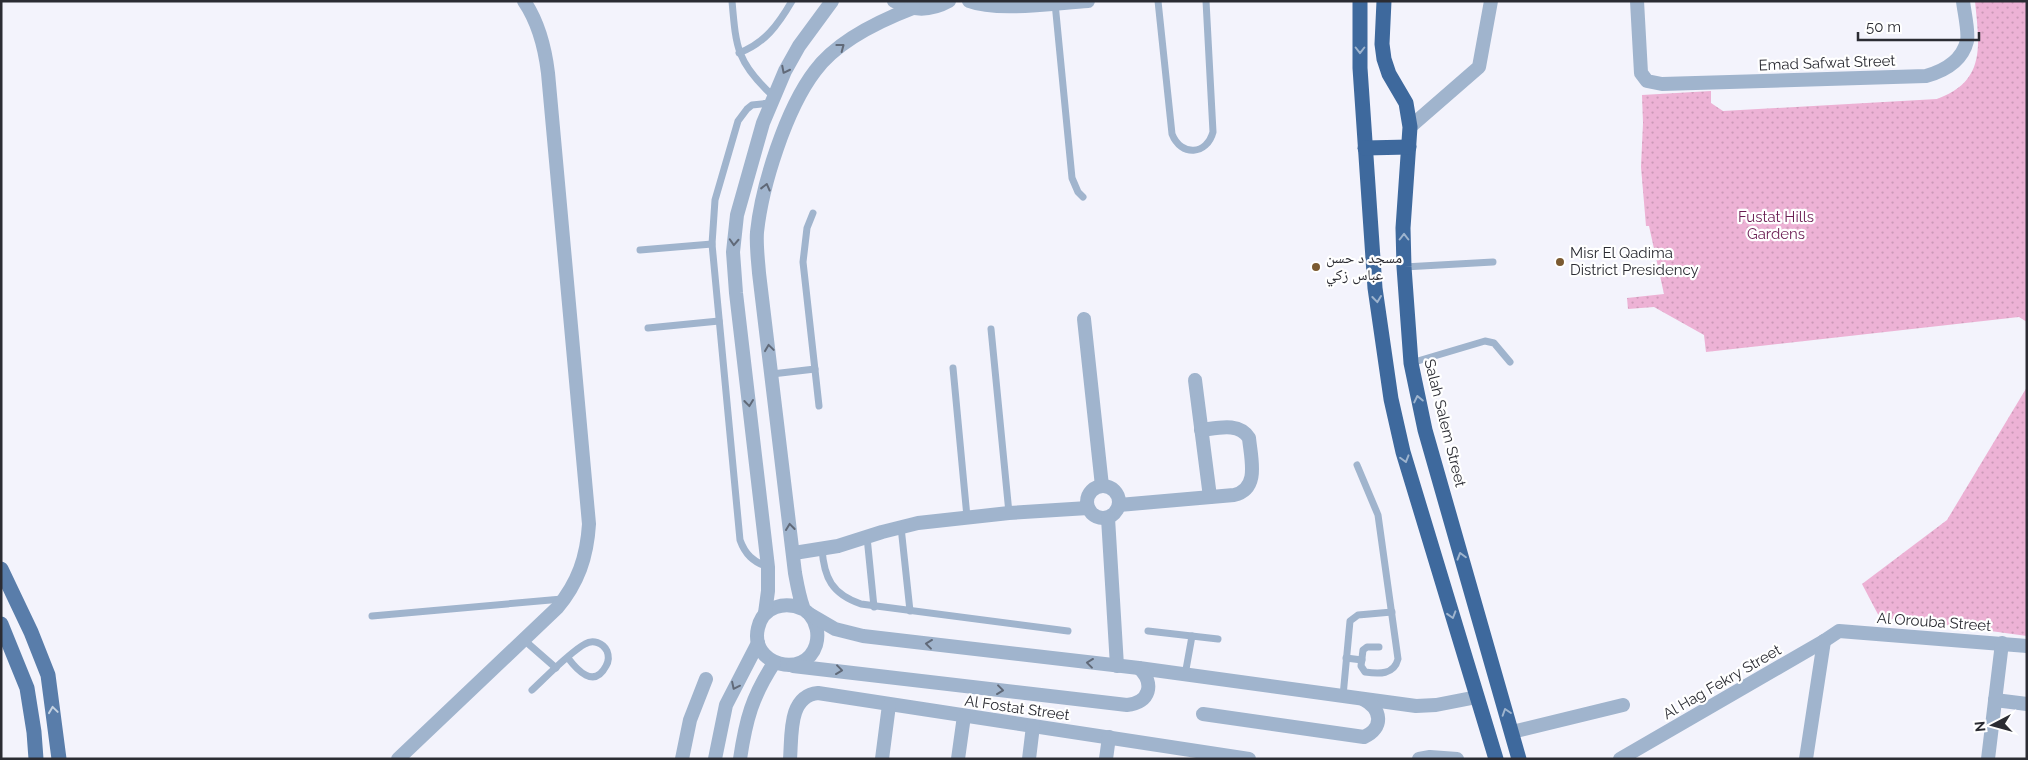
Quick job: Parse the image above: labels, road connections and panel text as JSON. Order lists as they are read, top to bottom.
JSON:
{
  "streets": {
    "highway": ["Salah Salem Street"],
    "street": [
      "Emad Safwat Street",
      "Al Orouba Street",
      "Al Hag Fekry Street",
      "Al Fostat Street"
    ]
  },
  "crossings": [
    ["Al Orouba Street", "Al Hag Fekry Street"]
  ],
  "parks": ["Fustat Hills Gardens"],
  "places": ["Misr El Qadima District Presidency", "مسجد د حسن عباس زكي"],
  "scale_bar": "50 m",
  "north": "left"
}
